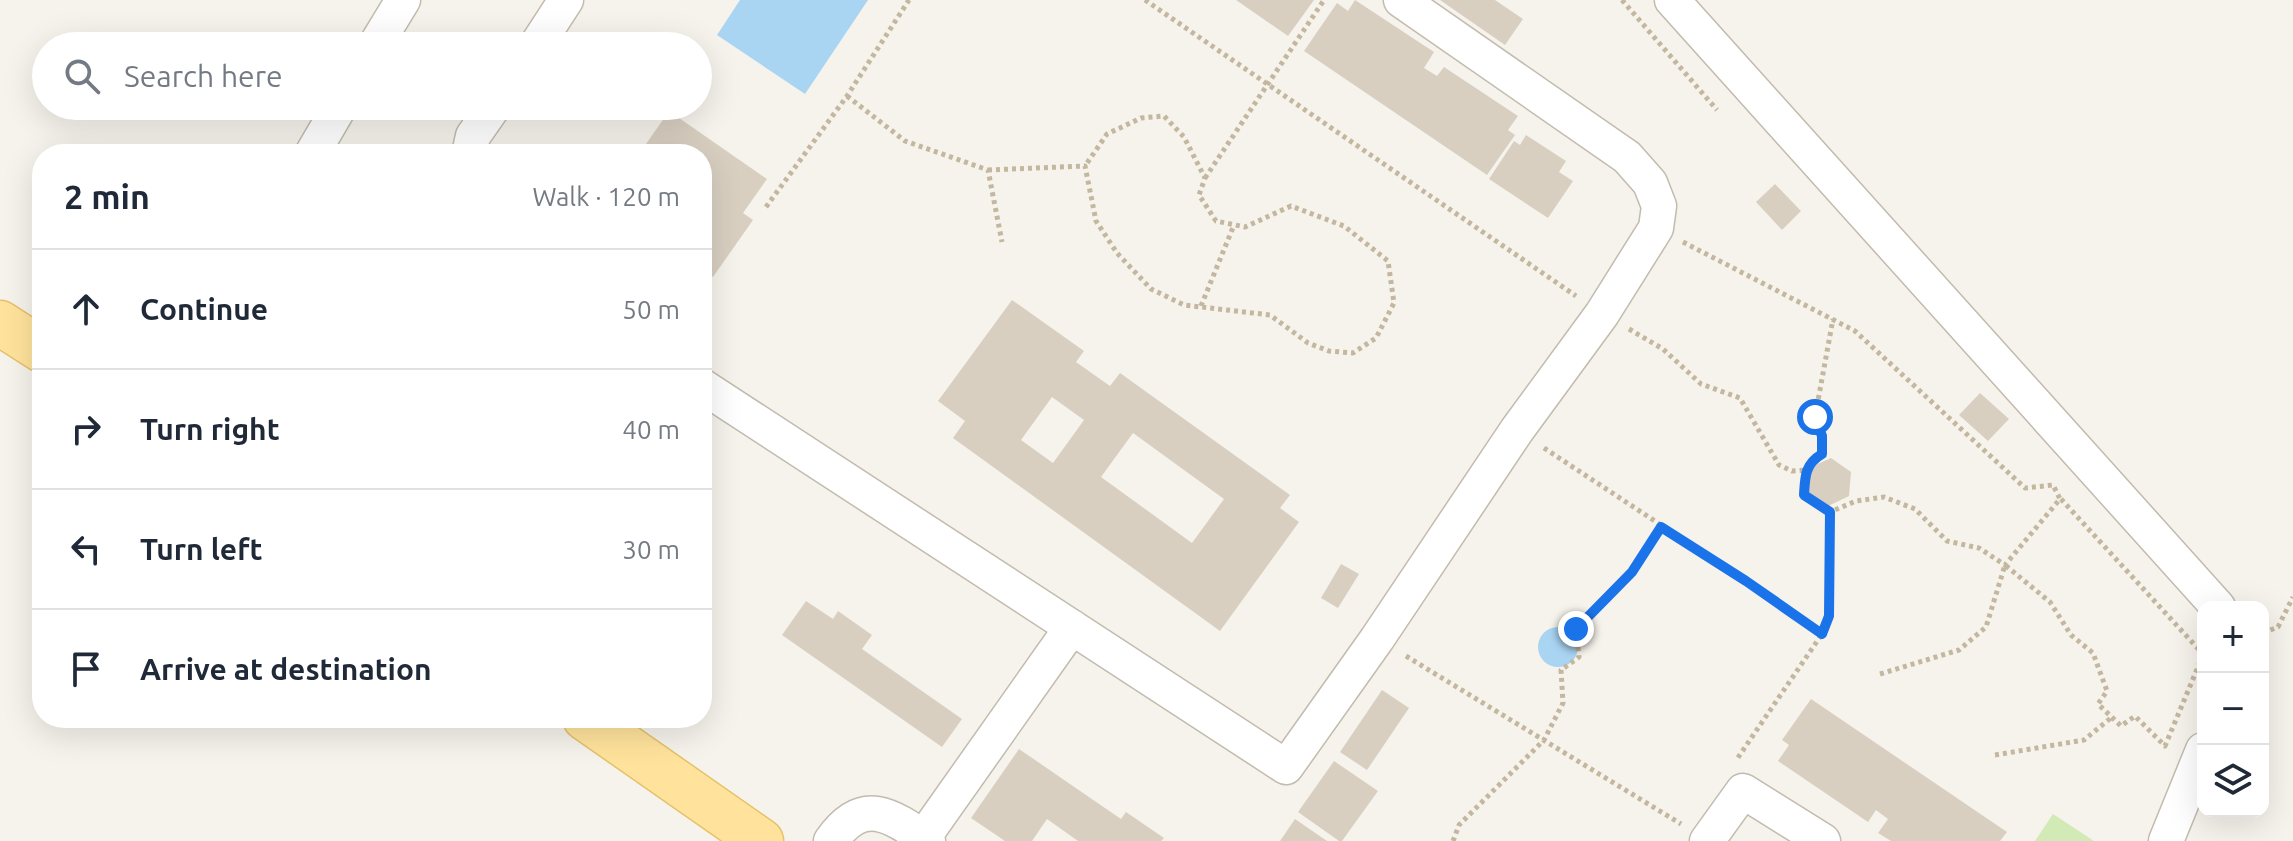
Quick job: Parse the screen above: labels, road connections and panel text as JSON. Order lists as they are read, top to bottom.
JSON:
{
  "page": {
    "search": "Search here",
    "heading": ["2 min", "Walk · 120 m"],
    "list": [
      ["Continue", "50 m"],
      ["Turn right", "40 m"],
      ["Turn left", "30 m"],
      "Arrive at destination"
    ],
    "map_buttons": ["+", "−"]
  }
}
